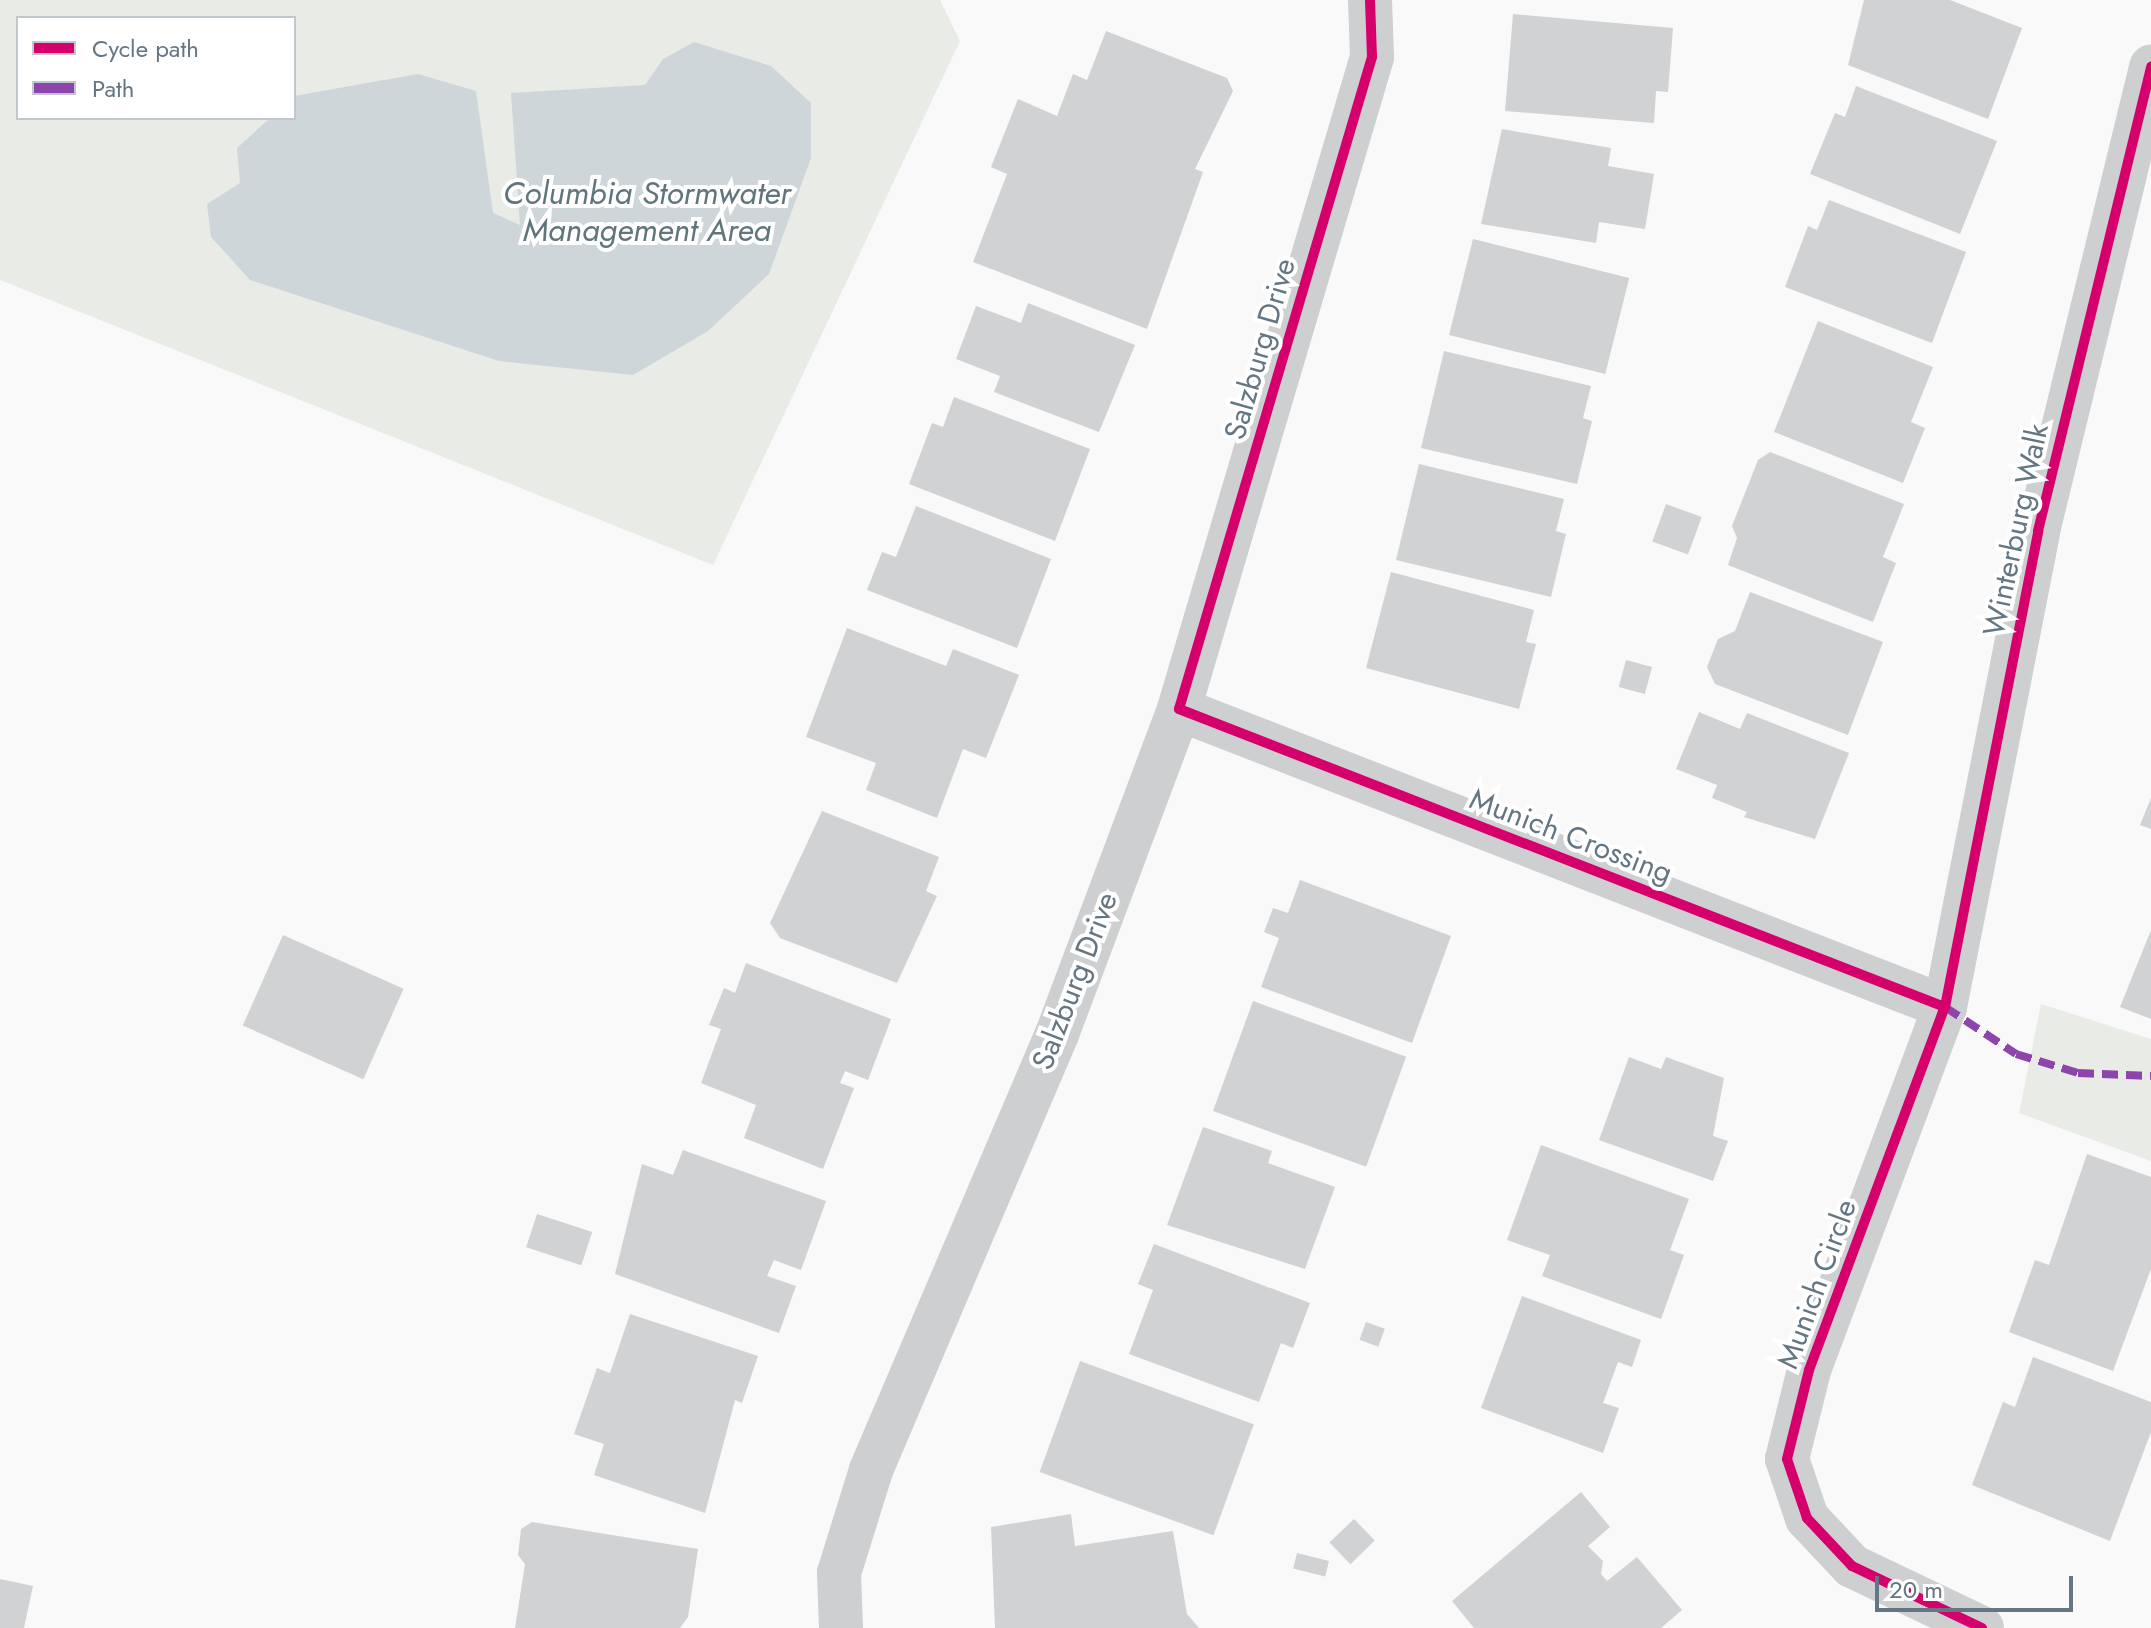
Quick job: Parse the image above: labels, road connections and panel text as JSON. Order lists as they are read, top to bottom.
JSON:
{
  "streets": {
    "street": [
      "Salzburg Drive",
      "Winterburg Walk",
      "Munich Crossing",
      "Munich Circle"
    ]
  },
  "crossings": [
    ["Salzburg Drive", "Munich Crossing"],
    ["Winterburg Walk", "Munich Crossing"],
    ["Winterburg Walk", "Munich Circle"],
    ["Munich Crossing", "Munich Circle"]
  ],
  "water": ["Columbia Stormwater Management Area"],
  "legend": ["Cycle path", "Path"],
  "scale_bar": "20 m"
}
